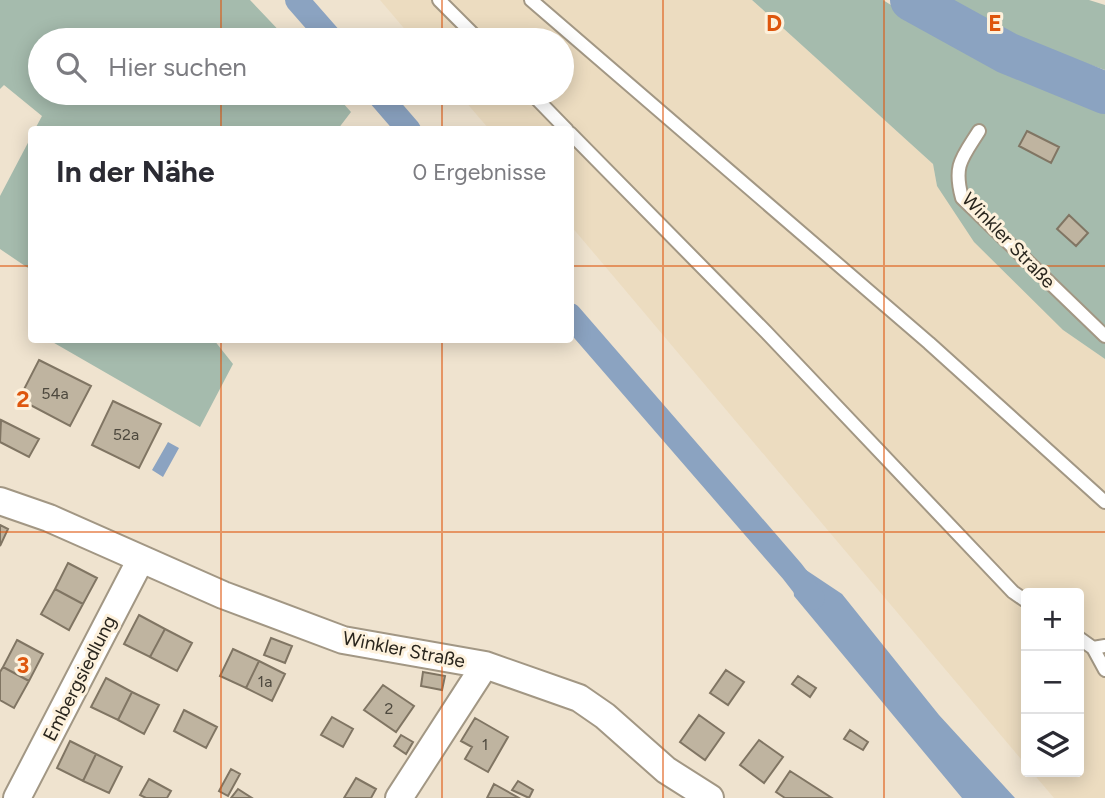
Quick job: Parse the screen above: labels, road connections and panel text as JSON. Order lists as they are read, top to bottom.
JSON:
{
  "streets": {
    "street": ["Winkler Straße", "Embergsiedlung"]
  },
  "crossings": [
    ["Winkler Straße", "Embergsiedlung"]
  ],
  "house_numbers": [
    "54a",
    "52a",
    "1a",
    "2",
    "1"
  ],
  "page": {
    "search": "Hier suchen",
    "heading": ["In der Nähe", "0 Ergebnisse"],
    "map_buttons": ["+", "−"]
  },
  "grid": {
    "columns": ["D", "E"],
    "rows": ["2", "3"]
  }
}
